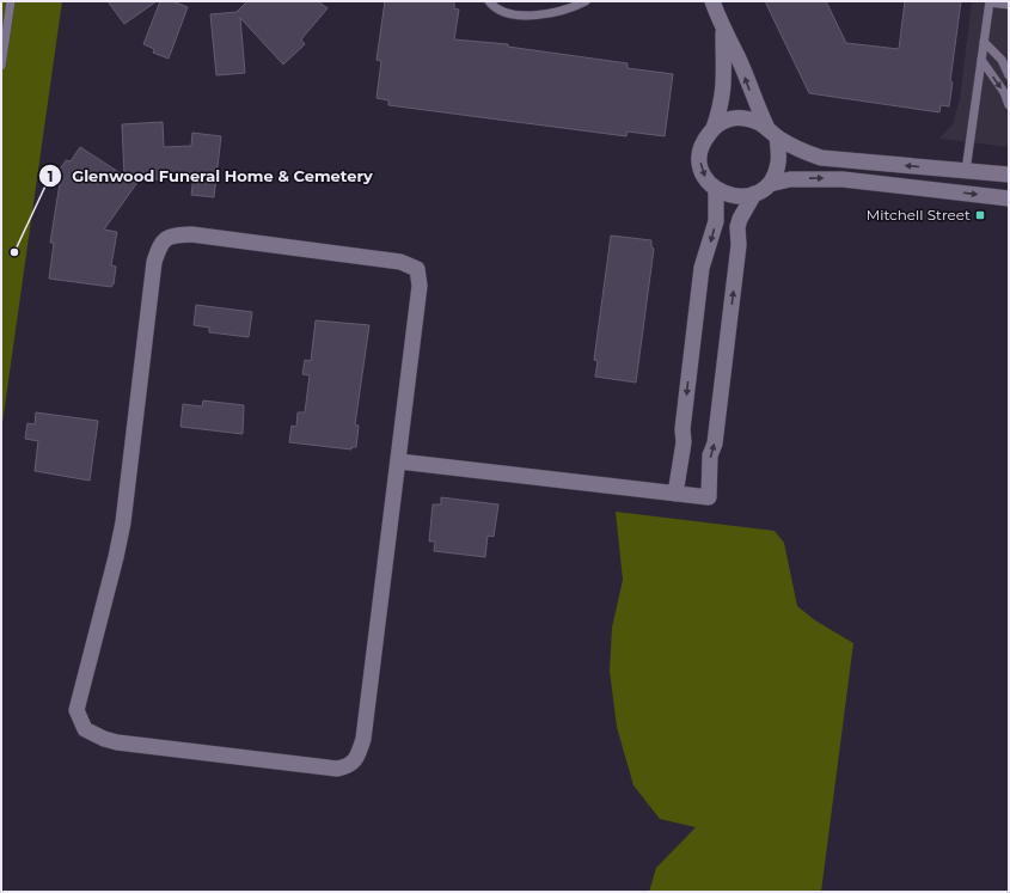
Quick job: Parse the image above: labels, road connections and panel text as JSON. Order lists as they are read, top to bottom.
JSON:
{
  "places": {
    "transit": ["Mitchell Street"],
    "other": ["Glenwood Funeral Home & Cemetery"]
  }
}
